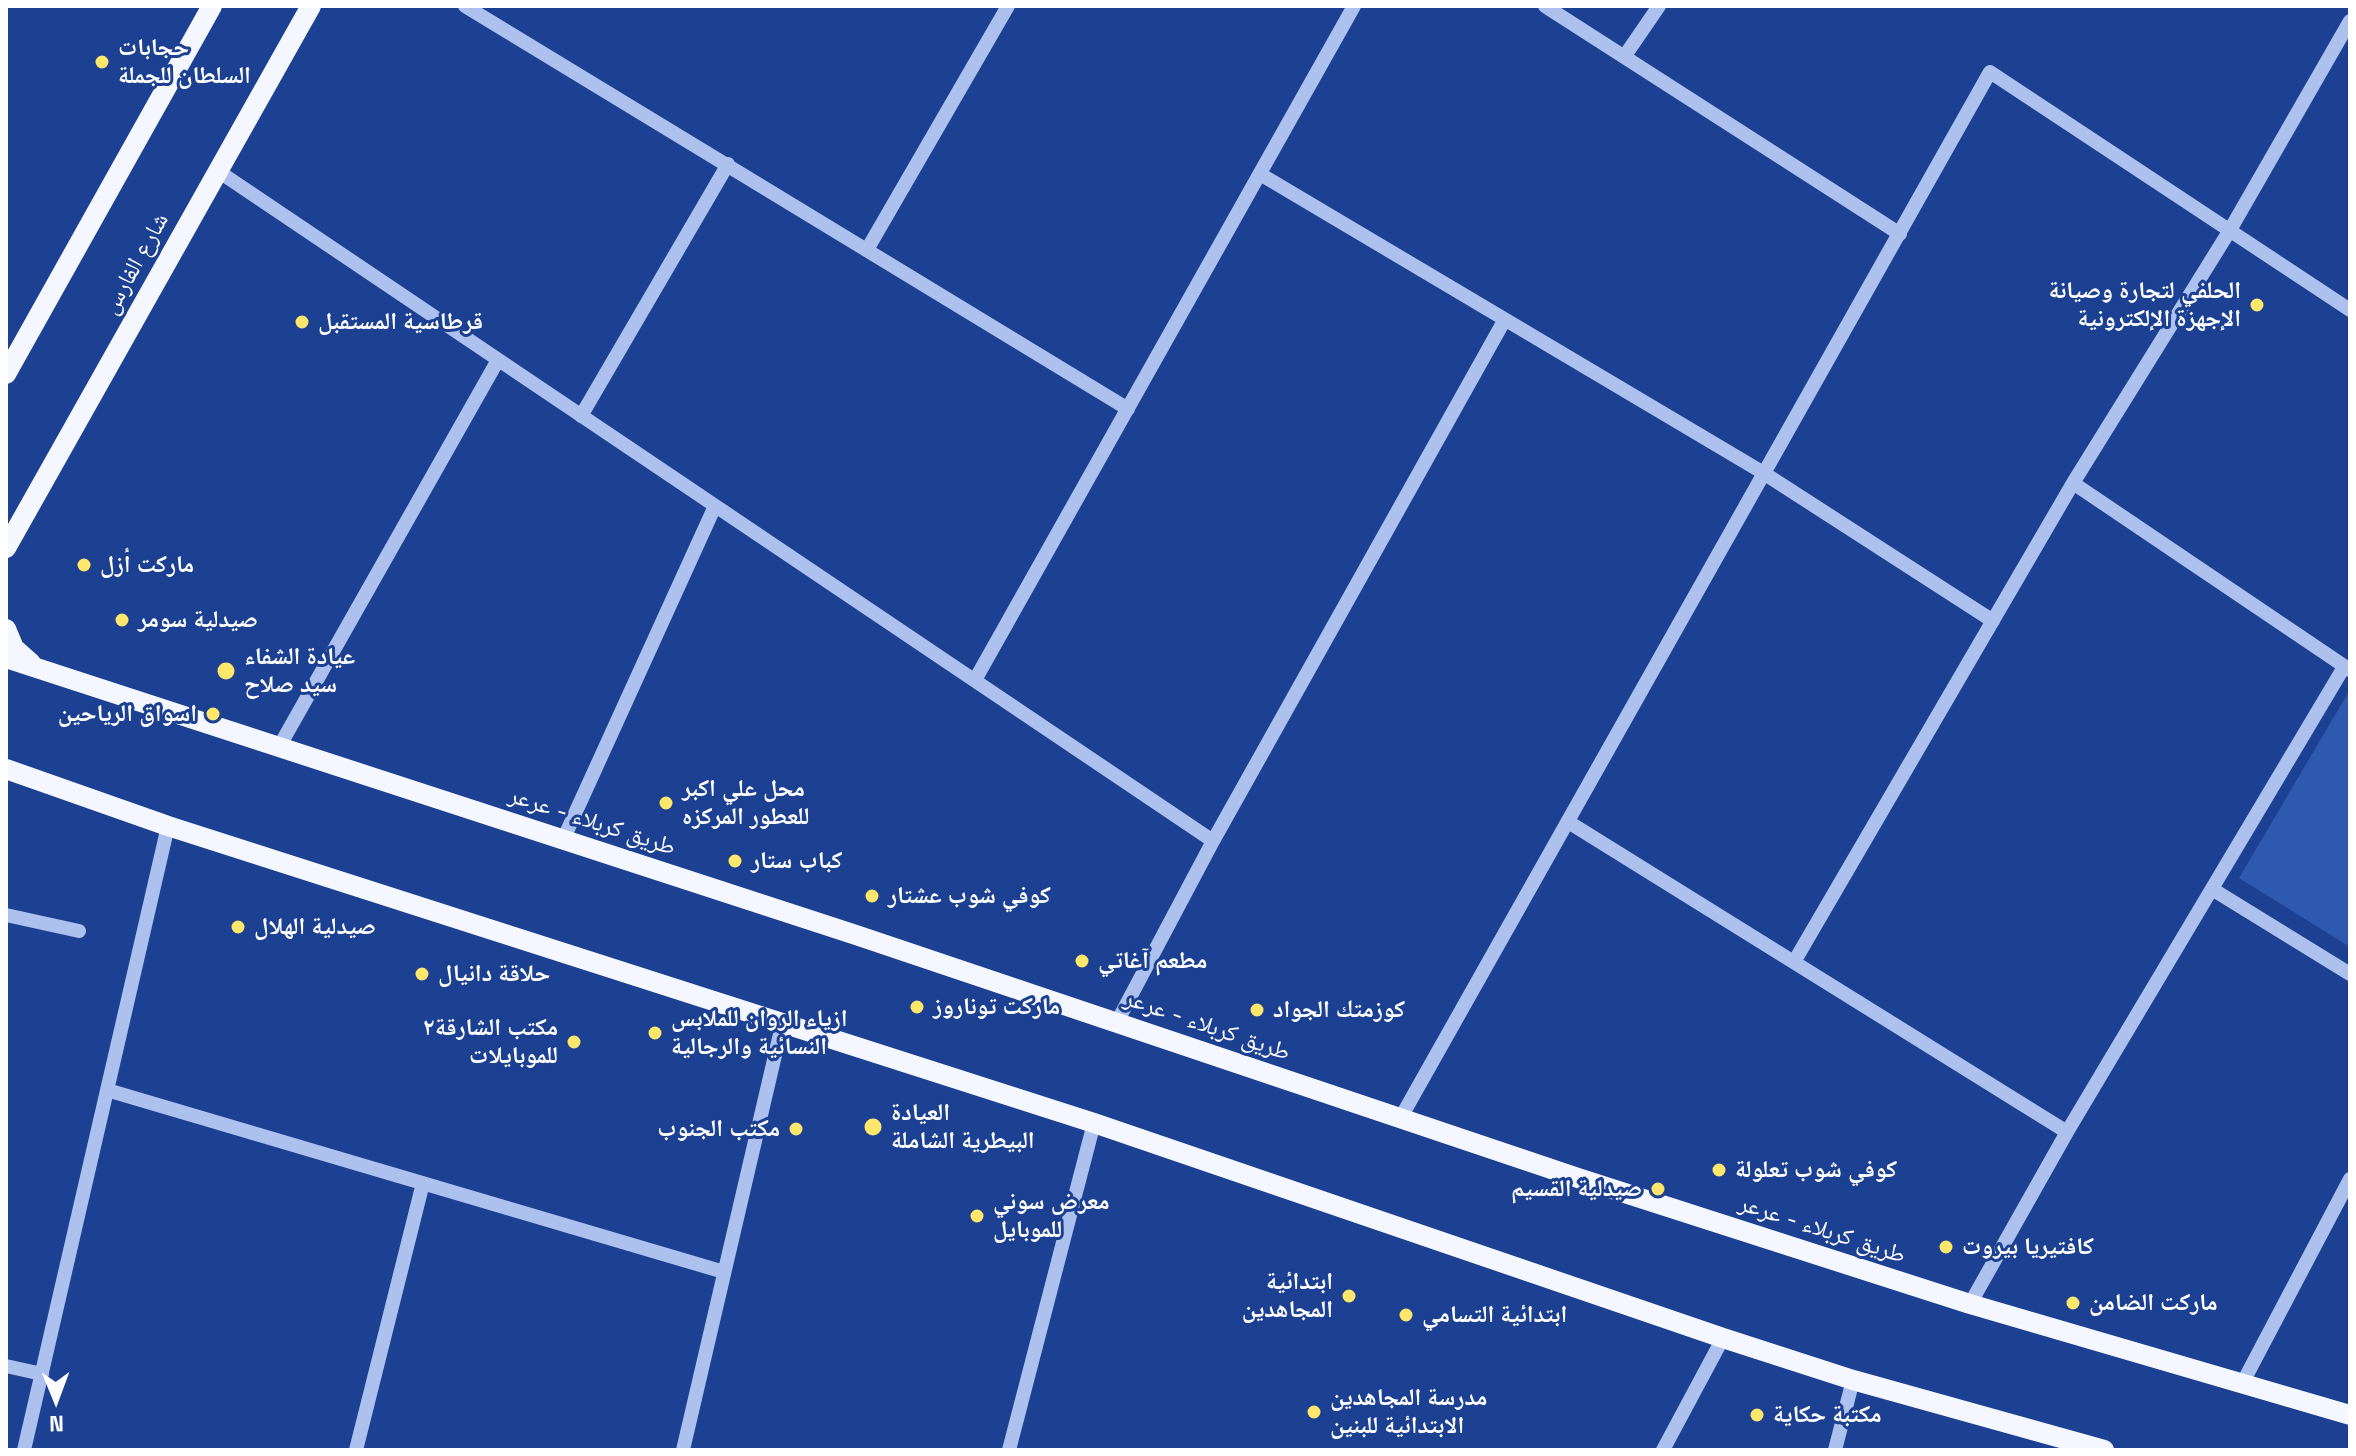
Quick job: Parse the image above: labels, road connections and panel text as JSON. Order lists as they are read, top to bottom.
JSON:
{
  "streets": {
    "main road": ["شارع الفارس", "طريق كربلاء - عرعر"]
  },
  "places": [
    "حجابات السلطان للجملة",
    "الحلفي لتجارة وصيانة الإجهزة الإلكترونية",
    "قرطاسية المستقبل",
    "ماركت أزل",
    "صيدلية سومر",
    "عيادة الشفاء سيد صلاح",
    "اسواق الرياحين",
    "محل علي اكبر للعطور المركزه",
    "كباب ستار",
    "كوفي شوب عشتار",
    "صيدلية الهلال",
    "مطعم آغاتي",
    "حلاقة دانيال",
    "ماركت توناروز",
    "كوزمتك الجواد",
    "ازياء الروان للملابس النسائية والرجالية",
    "مكتب الشارقة٢ للموبايلات",
    "العيادة البيطرية الشاملة",
    "مكتب الجنوب",
    "كوفي شوب تعلولة",
    "صيدلية القسيم",
    "معرض سوني للموبايل",
    "كافتيريا بيروت",
    "ابتدائية المجاهدين",
    "ماركت الضامن",
    "ابتدائية التسامي",
    "مدرسة المجاهدين الابتدائية للبنين",
    "مكتبة حكاية"
  ],
  "north": "bottom"
}
